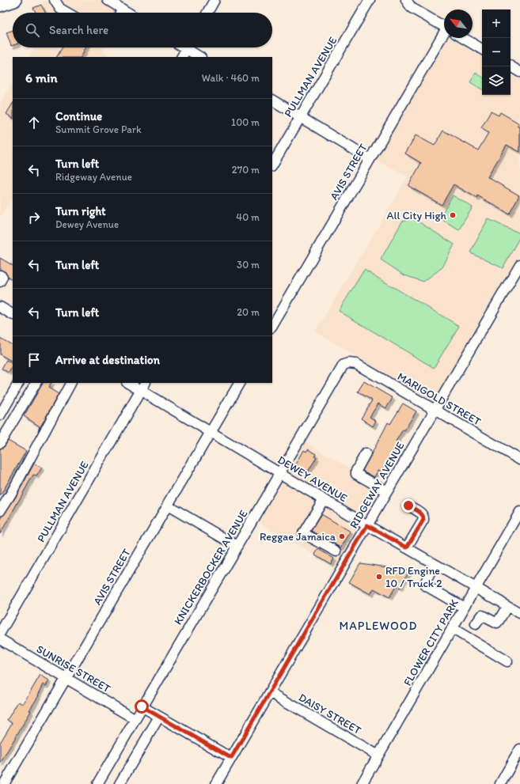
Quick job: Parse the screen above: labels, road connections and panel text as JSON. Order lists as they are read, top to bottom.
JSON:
{
  "streets": {
    "street": [
      "PULLMAN AVENUE",
      "AVIS STREET",
      "MARIGOLD STREET",
      "DEWEY AVENUE",
      "RIDGEWAY AVENUE",
      "KNICKERBOCKER AVENUE",
      "FLOWER CITY PARK",
      "SUNRISE STREET",
      "DAISY STREET"
    ]
  },
  "crossings": [
    ["PULLMAN AVENUE", "DEWEY AVENUE"],
    ["AVIS STREET", "DEWEY AVENUE"],
    ["AVIS STREET", "SUNRISE STREET"],
    ["MARIGOLD STREET", "RIDGEWAY AVENUE"],
    ["MARIGOLD STREET", "KNICKERBOCKER AVENUE"],
    ["DEWEY AVENUE", "RIDGEWAY AVENUE"],
    ["DEWEY AVENUE", "KNICKERBOCKER AVENUE"],
    ["DEWEY AVENUE", "FLOWER CITY PARK"],
    ["RIDGEWAY AVENUE", "DAISY STREET"],
    ["KNICKERBOCKER AVENUE", "SUNRISE STREET"],
    ["FLOWER CITY PARK", "DAISY STREET"]
  ],
  "districts": ["MAPLEWOOD"],
  "places": ["All City High", "Reggae Jamaica", "RFD Engine 10 / Truck 2"],
  "north": "top left",
  "page": {
    "map_buttons": ["+", "−"],
    "search": "Search here",
    "heading": ["6 min", "Walk · 460 m"],
    "list": [
      ["Continue", "Summit Grove Park", "100 m"],
      ["Turn left", "Ridgeway Avenue", "270 m"],
      ["Turn right", "Dewey Avenue", "40 m"],
      ["Turn left", "30 m"],
      ["Turn left", "20 m"],
      "Arrive at destination"
    ]
  }
}
